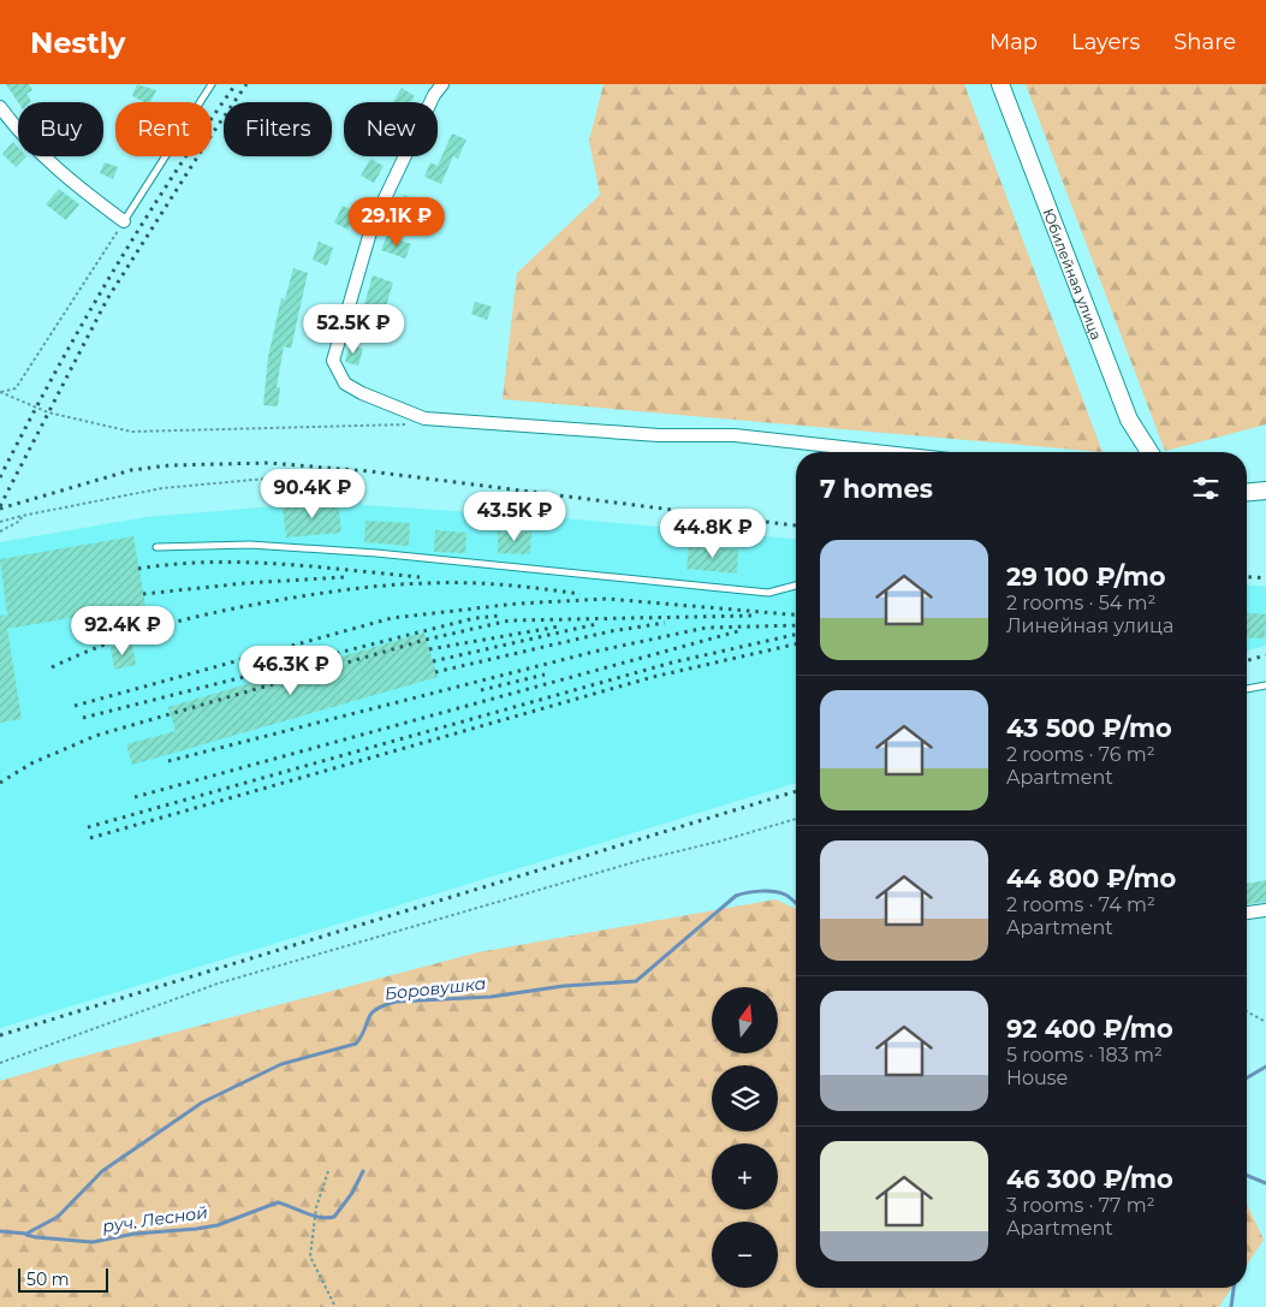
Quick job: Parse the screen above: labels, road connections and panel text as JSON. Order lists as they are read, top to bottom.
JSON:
{
  "streets": {
    "main road": ["Юбилейная улица"]
  },
  "water": ["Боровушка", "руч. Лесной"],
  "scale_bar": "50 m",
  "north": "top",
  "page": {
    "header": "Nestly",
    "nav": ["Map", "Layers", "Share"],
    "chip": [
      "Buy",
      "Rent",
      "Filters",
      "New"
    ],
    "price": [
      "29.1K ₽",
      "52.5K ₽",
      "90.4K ₽",
      "43.5K ₽",
      "44.8K ₽",
      "92.4K ₽",
      "46.3K ₽"
    ],
    "heading": "7 homes",
    "list": [
      {
        "name": "29 100 ₽/mo",
        "note": "2 rooms · 54 m² · Линейная улица"
      },
      {
        "name": "43 500 ₽/mo",
        "note": "2 rooms · 76 m² · Apartment"
      },
      {
        "name": "44 800 ₽/mo",
        "note": "2 rooms · 74 m² · Apartment"
      },
      {
        "name": "92 400 ₽/mo",
        "note": "5 rooms · 183 m² · House"
      },
      {
        "name": "46 300 ₽/mo",
        "note": "3 rooms · 77 m² · Apartment"
      }
    ],
    "map_buttons": ["+", "−"],
    "scale": "50 m"
  }
}
